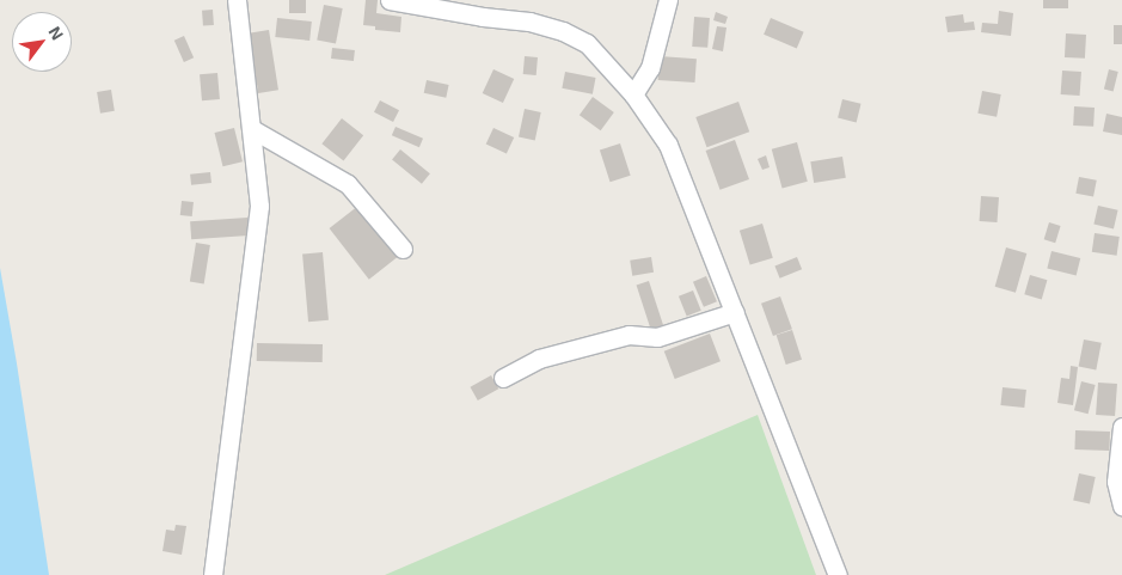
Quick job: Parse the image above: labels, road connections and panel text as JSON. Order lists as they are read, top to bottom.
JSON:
{
  "north": "top right"
}
